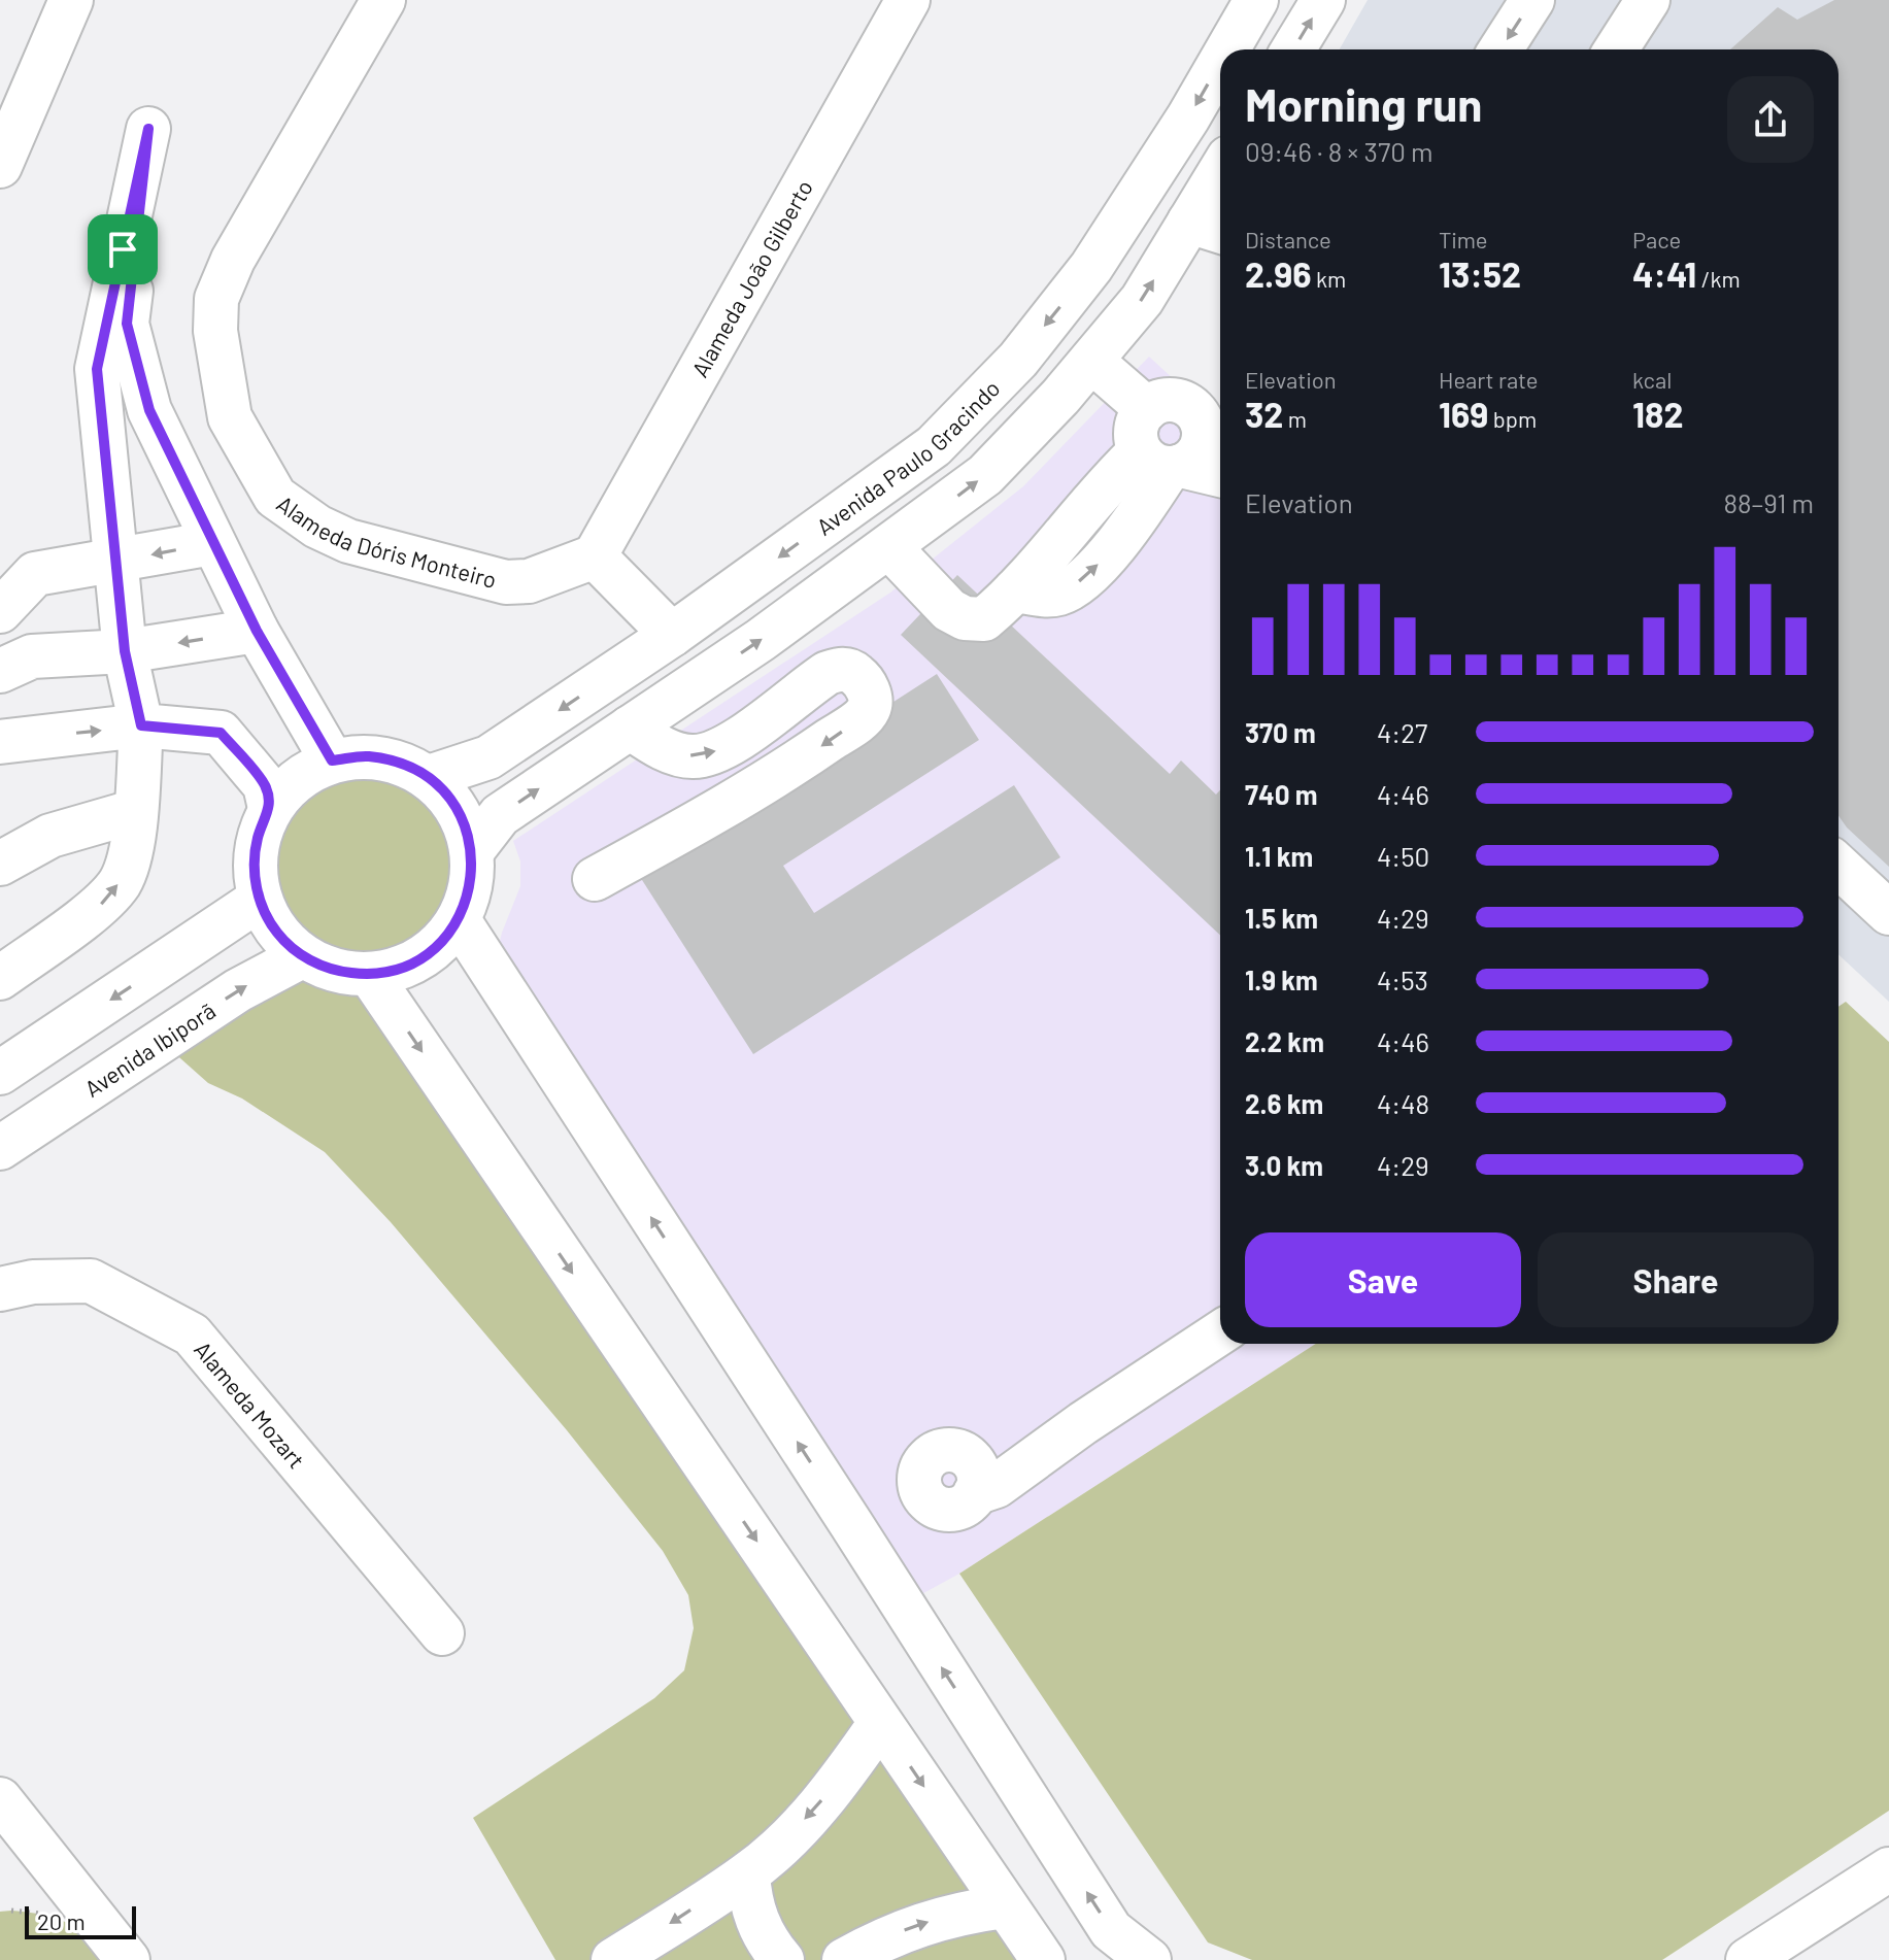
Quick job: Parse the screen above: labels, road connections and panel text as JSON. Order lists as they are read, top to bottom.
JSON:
{
  "streets": {
    "street": [
      "Alameda João Gilberto",
      "Avenida Paulo Gracindo",
      "Alameda Dóris Monteiro",
      "Avenida Ibiporã",
      "Alameda Mozart"
    ]
  },
  "crossings": [
    ["Alameda João Gilberto", "Alameda Dóris Monteiro"],
    ["Avenida Paulo Gracindo", "Avenida Ibiporã"]
  ],
  "scale_bar": "20 m",
  "page": {
    "heading": ["Morning run", "09:46 · 8 × 370 m"],
    "stats": [
      ["Distance", "2.96 km"],
      ["Time", "13:52"],
      ["Pace", "4:41 /km"],
      ["Elevation", "32 m"],
      ["Heart rate", "169 bpm"],
      ["kcal", "182"]
    ],
    "chart": ["Elevation", "88–91 m"],
    "list": [
      {
        "name": "370 m",
        "note": "4:27"
      },
      {
        "name": "740 m",
        "note": "4:46"
      },
      {
        "name": "1.1 km",
        "note": "4:50"
      },
      {
        "name": "1.5 km",
        "note": "4:29"
      },
      {
        "name": "1.9 km",
        "note": "4:53"
      },
      {
        "name": "2.2 km",
        "note": "4:46"
      },
      {
        "name": "2.6 km",
        "note": "4:48"
      },
      {
        "name": "3.0 km",
        "note": "4:29"
      }
    ],
    "buttons": ["Save", "Share"],
    "scale": "20 m"
  }
}
